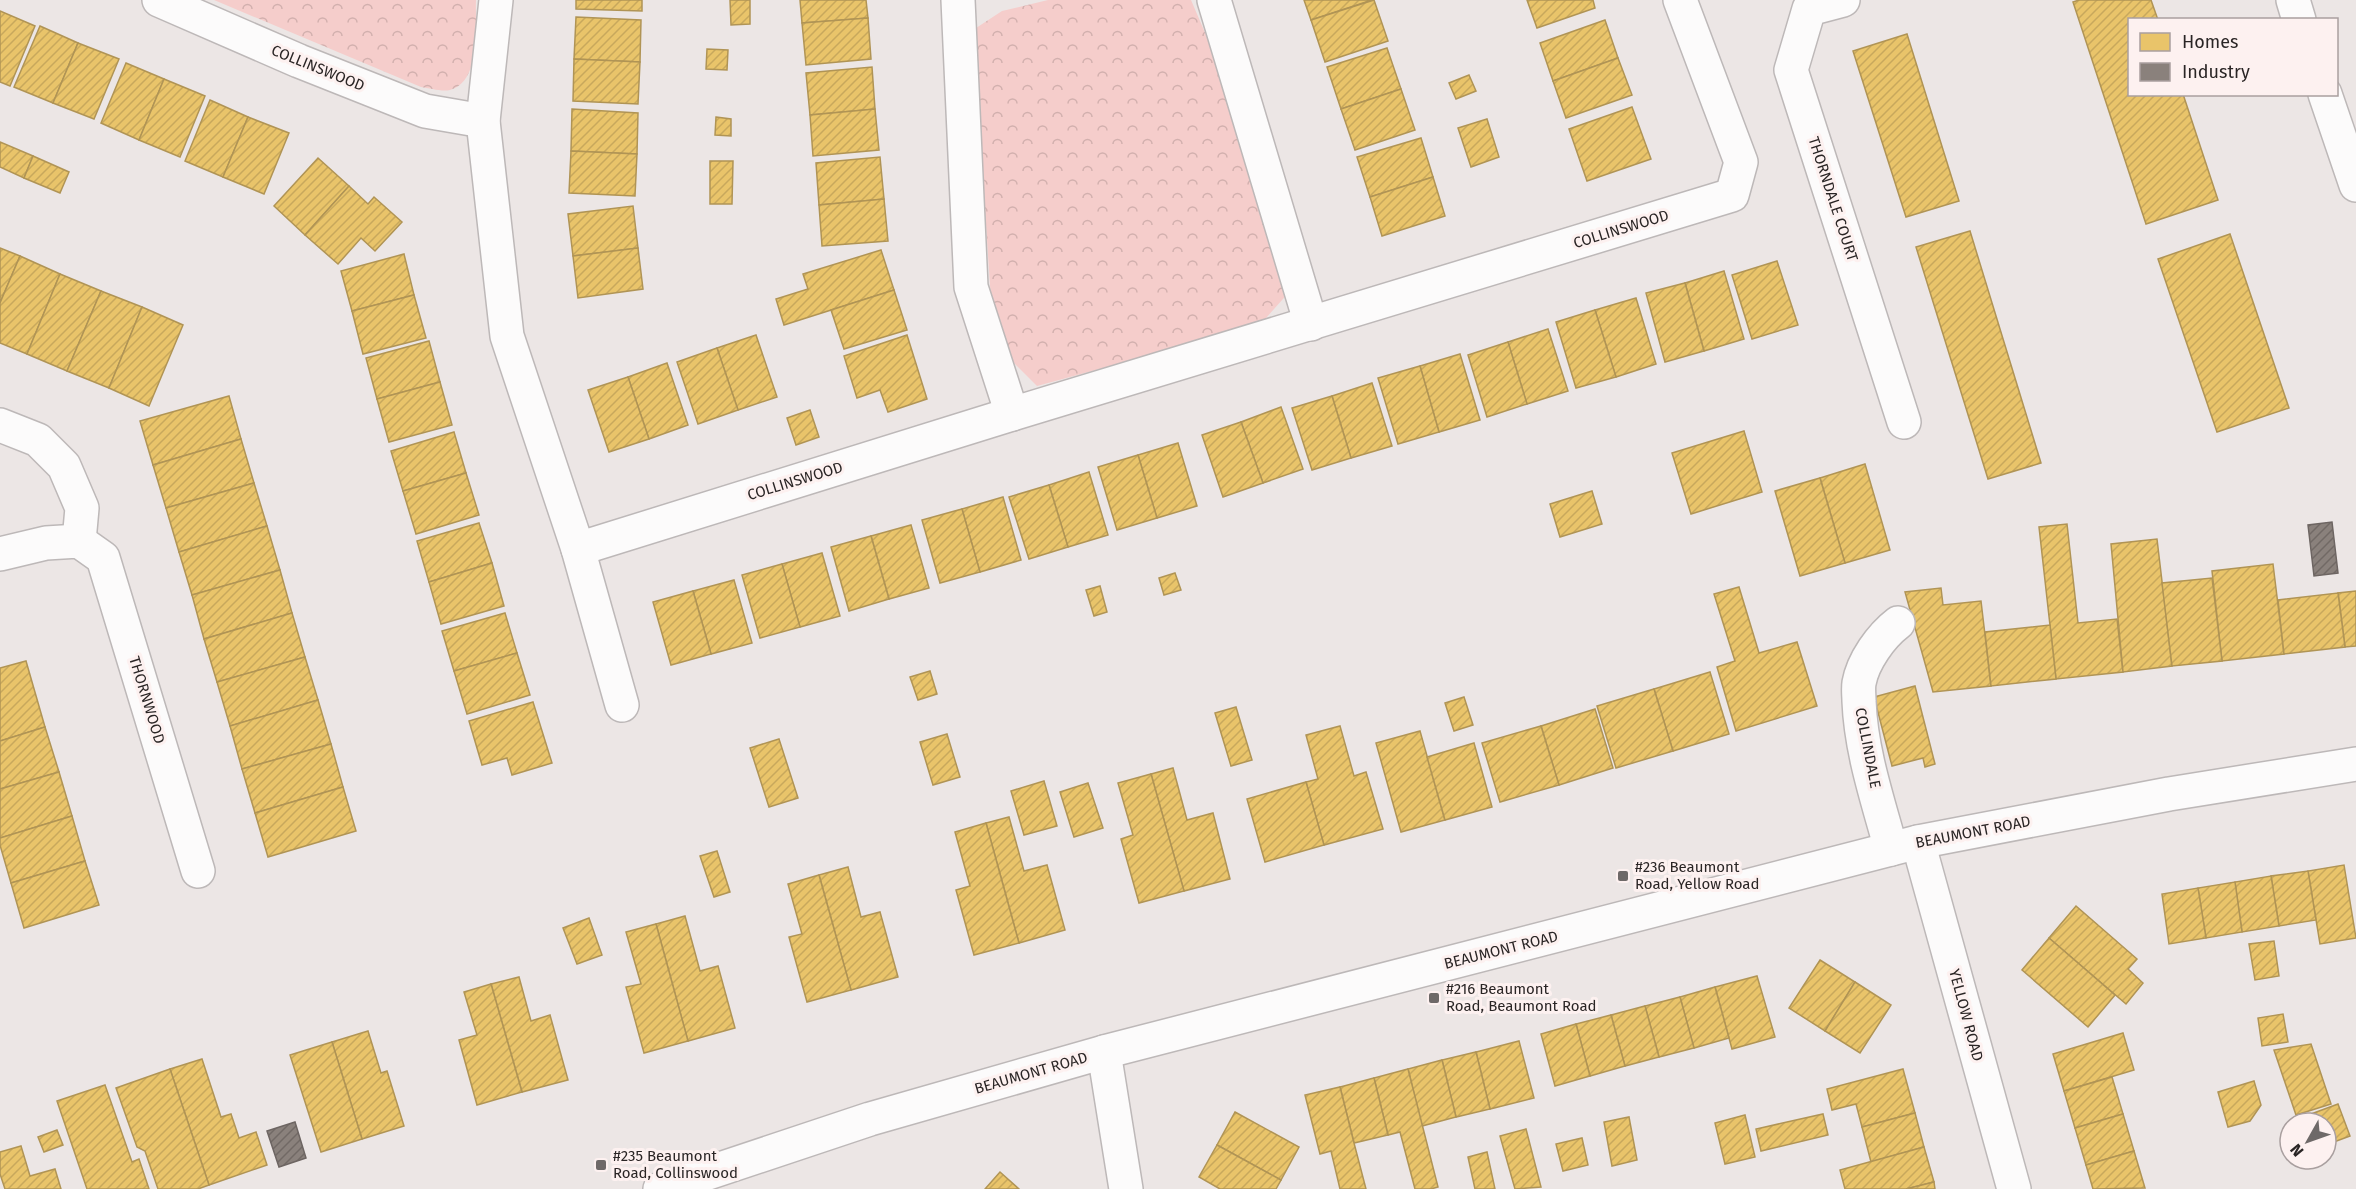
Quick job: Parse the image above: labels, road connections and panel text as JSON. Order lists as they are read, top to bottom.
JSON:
{
  "streets": {
    "street": [
      "COLLINSWOOD",
      "THORNDALE COURT",
      "THORNWOOD",
      "COLLINDALE",
      "BEAUMONT ROAD",
      "YELLOW ROAD"
    ]
  },
  "crossings": [
    ["COLLINDALE", "BEAUMONT ROAD"],
    ["COLLINDALE", "YELLOW ROAD"],
    ["BEAUMONT ROAD", "YELLOW ROAD"]
  ],
  "places": {
    "transit": ["#236 Beaumont Road, Yellow Road", "#216 Beaumont Road, Beaumont Road", "#235 Beaumont Road, Collinswood"]
  },
  "legend": ["Homes", "Industry"],
  "north": "bottom left"
}
